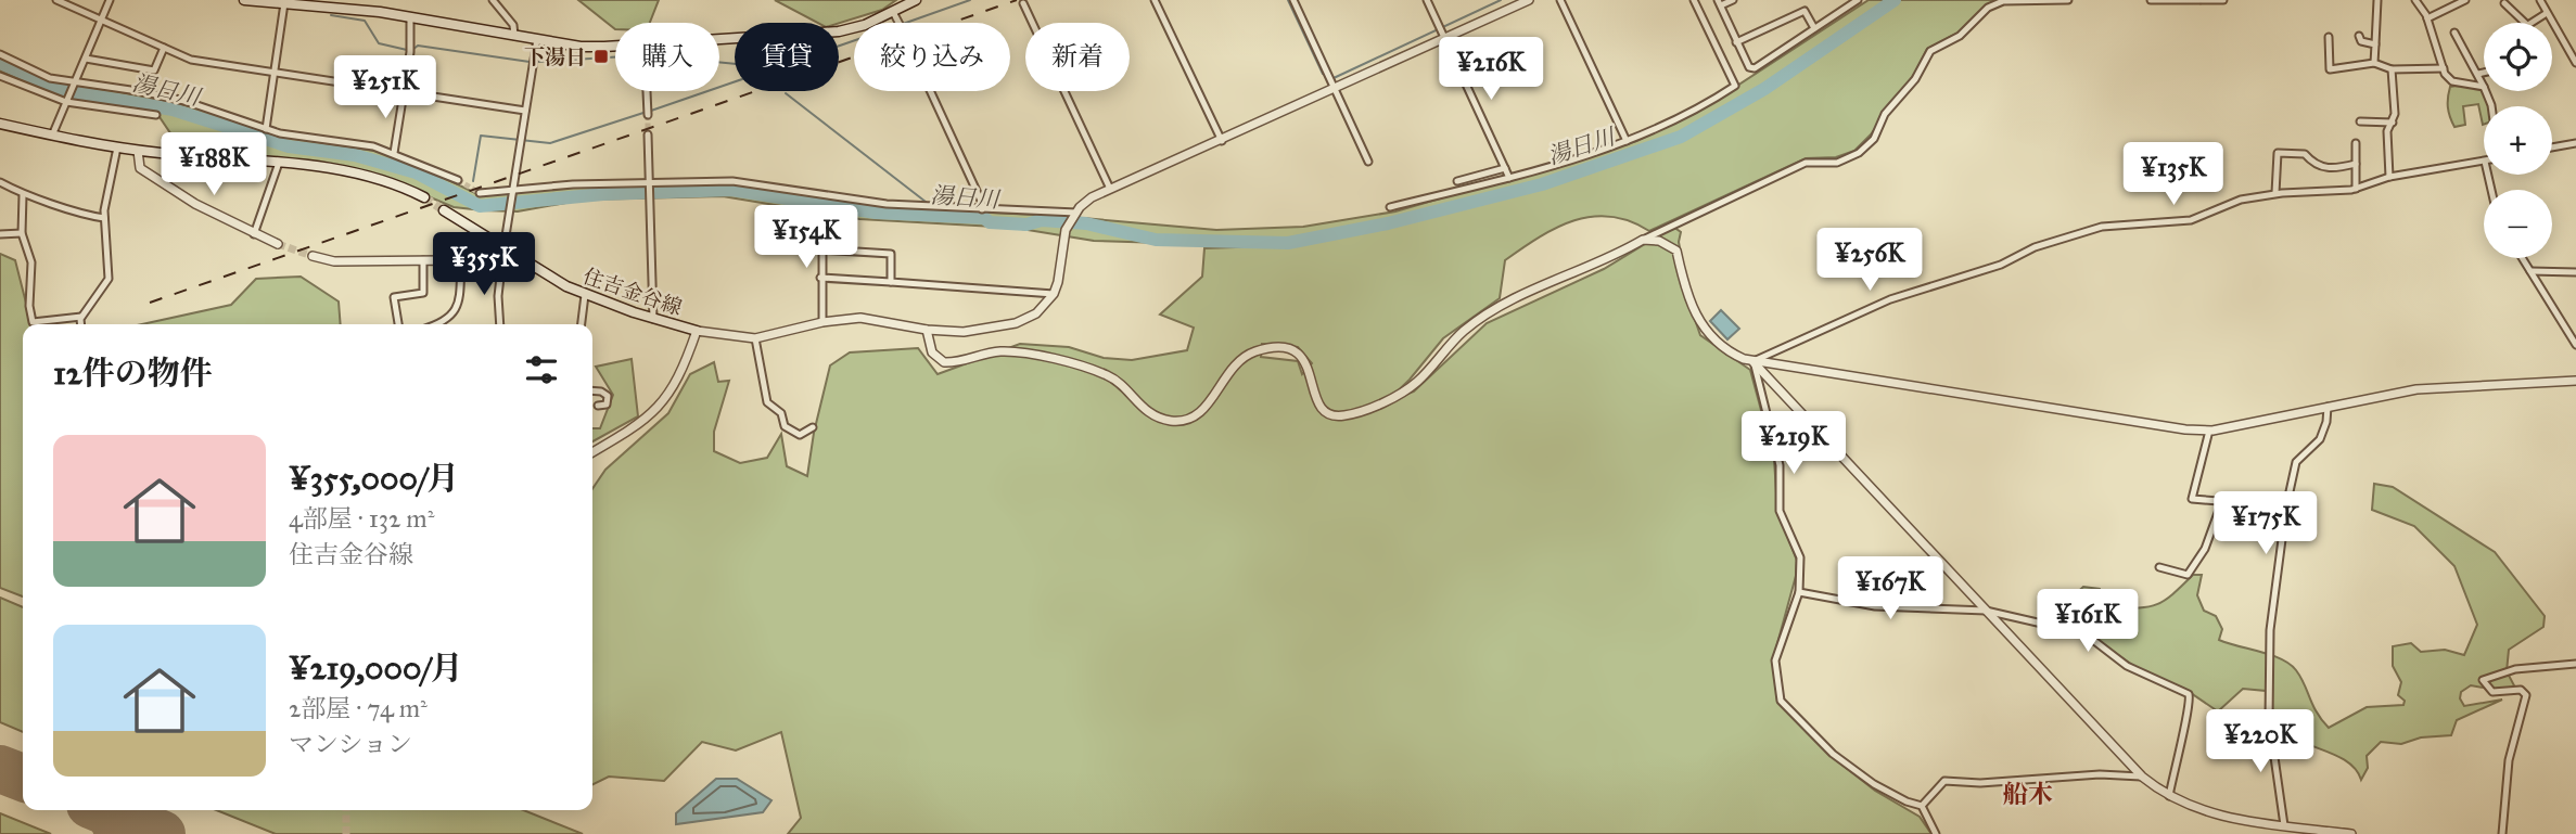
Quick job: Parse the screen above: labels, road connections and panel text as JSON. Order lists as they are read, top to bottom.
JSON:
{
  "streets": {
    "main road": ["住吉金谷線"]
  },
  "districts": ["船木"],
  "water": ["湯日川"],
  "places": {
    "transit": ["下湯日"]
  },
  "page": {
    "map_buttons": ["+", "−"],
    "chip": [
      "購入",
      "賃貸",
      "絞り込み",
      "新着"
    ],
    "price": [
      "¥216K",
      "¥251K",
      "¥188K",
      "¥135K",
      "¥154K",
      "¥256K",
      "¥355K",
      "¥219K",
      "¥175K",
      "¥167K",
      "¥161K",
      "¥220K"
    ],
    "heading": "12件の物件",
    "list": [
      {
        "name": "¥355,000/月",
        "note": "4部屋 · 132 m² · 住吉金谷線"
      },
      {
        "name": "¥219,000/月",
        "note": "2部屋 · 74 m² · マンション"
      }
    ]
  }
}
